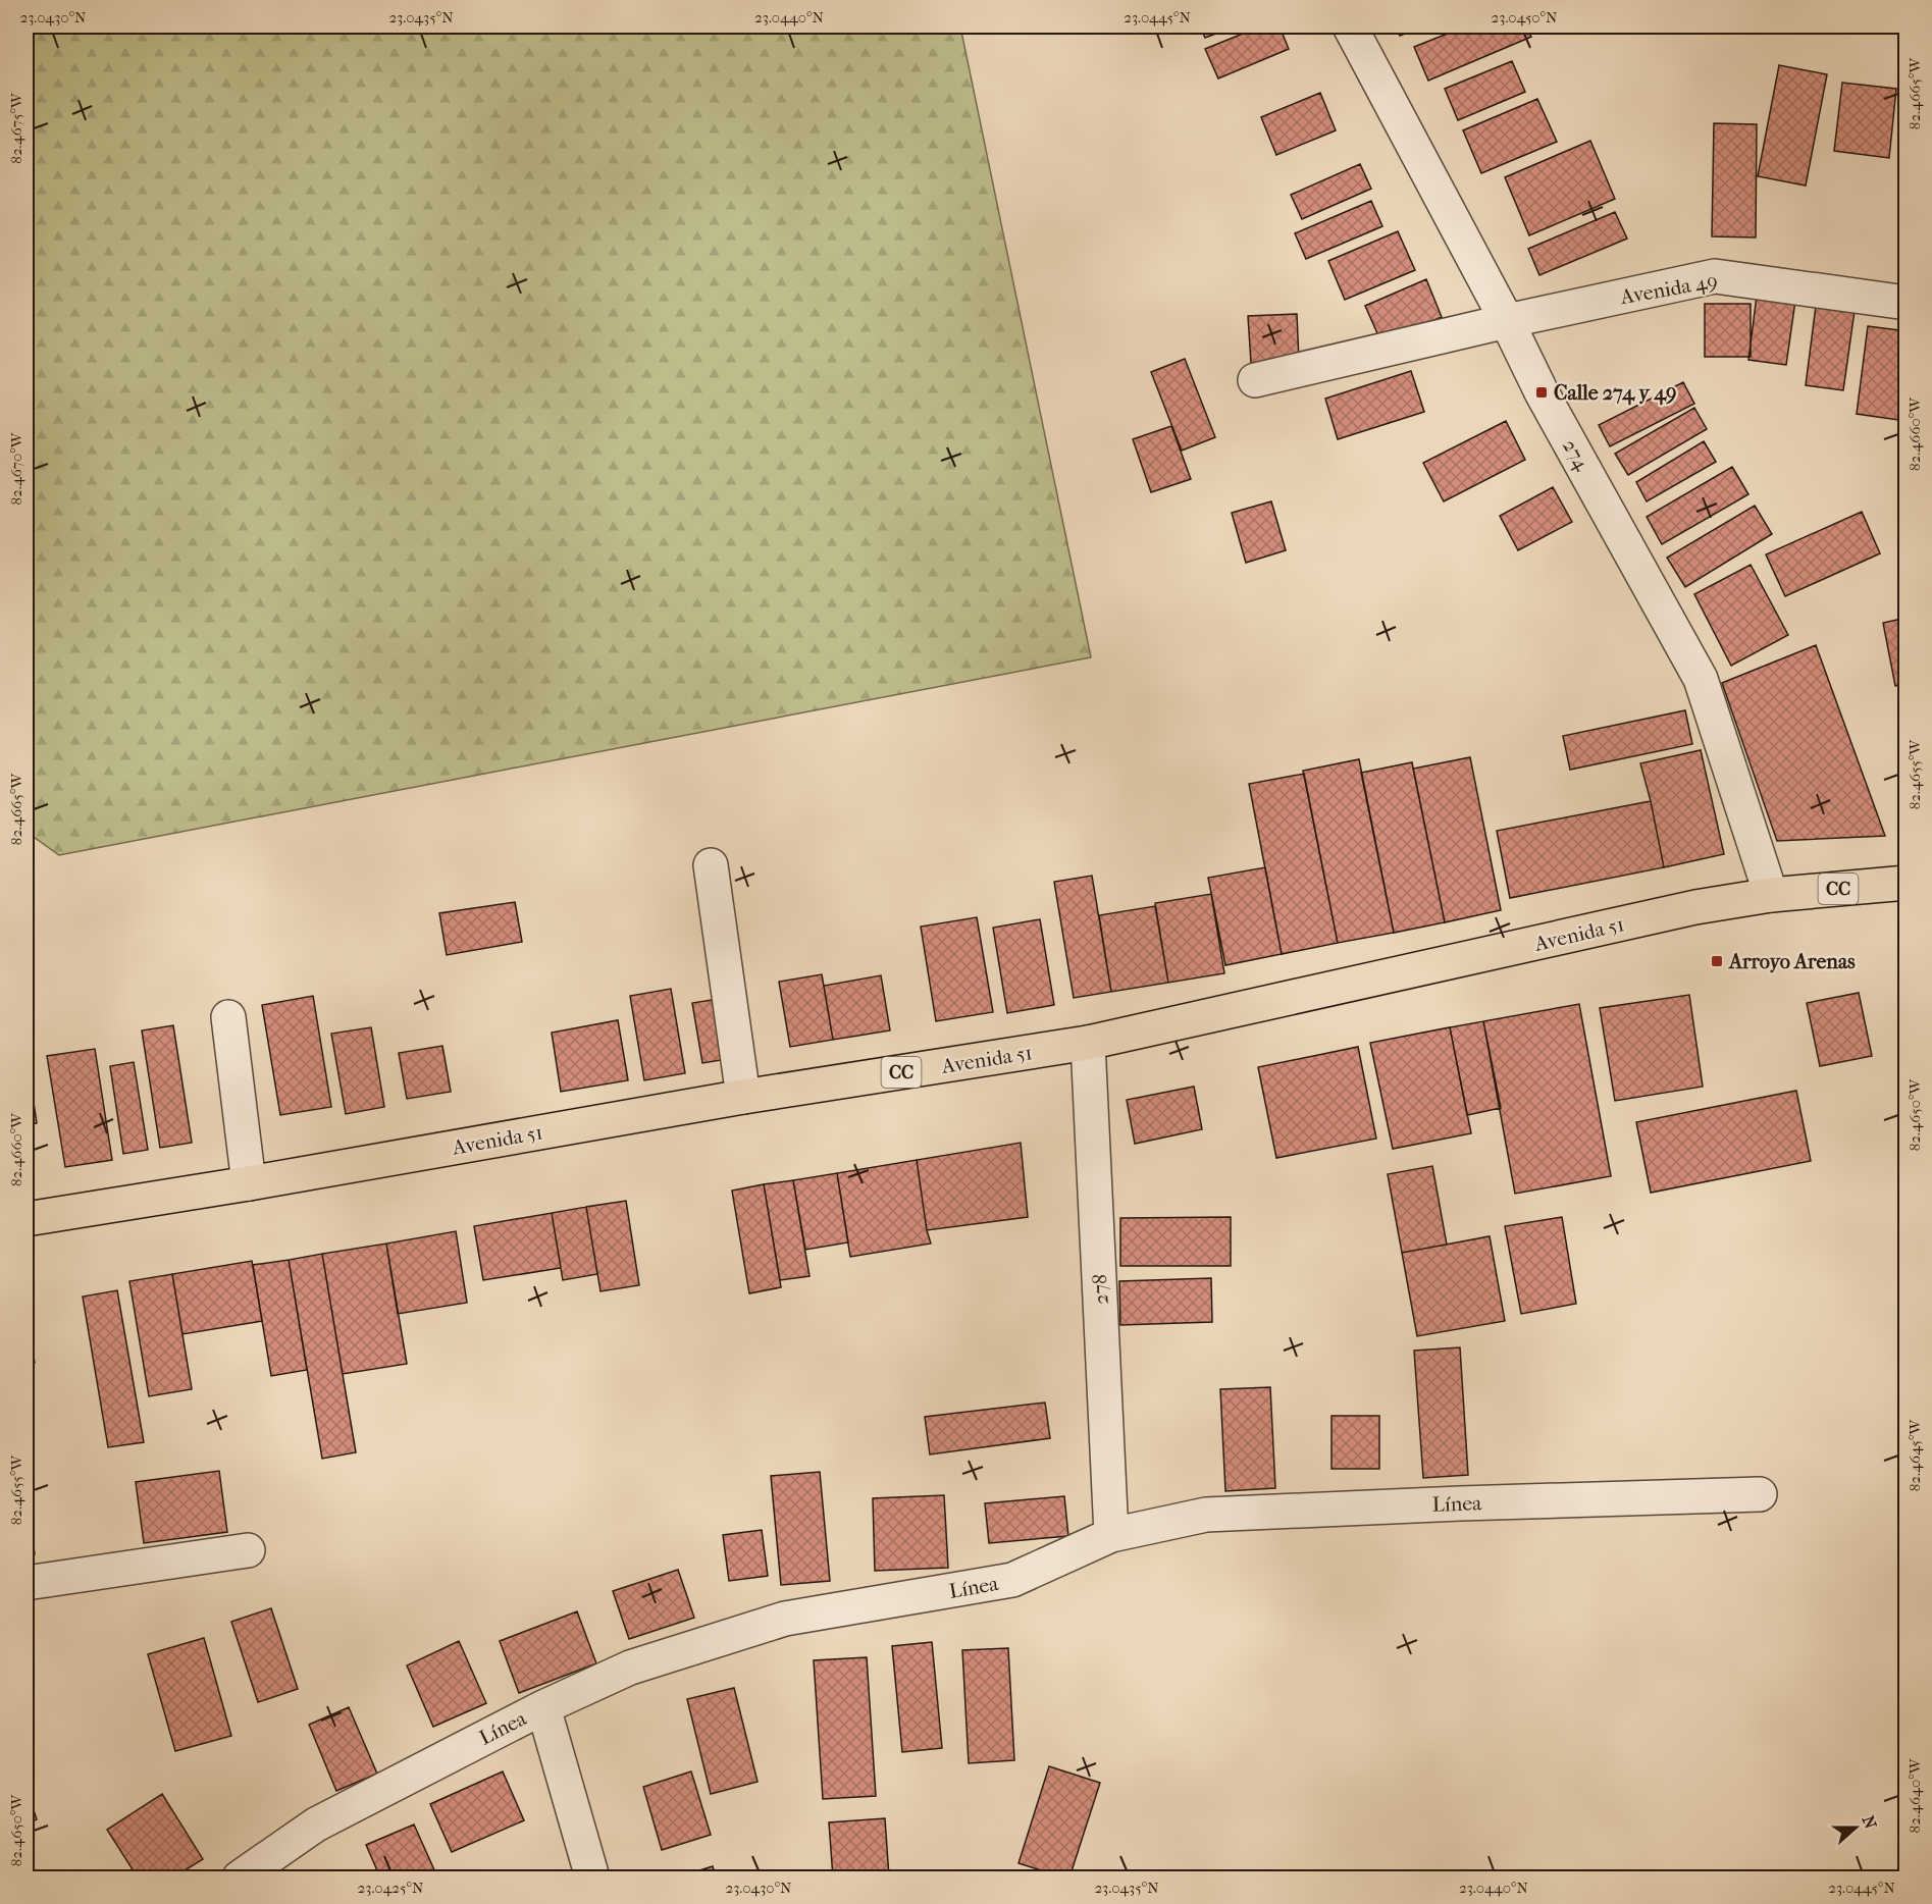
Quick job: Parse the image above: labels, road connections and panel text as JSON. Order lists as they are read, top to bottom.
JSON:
{
  "streets": {
    "main road": ["CC", "Avenida 51"],
    "street": [
      "Avenida 49",
      "274",
      "278",
      "Línea"
    ]
  },
  "crossings": [
    ["Avenida 49", "274"],
    ["274", "Avenida 51"],
    ["Avenida 51", "278"],
    ["278", "Línea"]
  ],
  "places": {
    "transit": ["Calle 274 y 49", "Arroyo Arenas"]
  },
  "north": "right",
  "coordinates": [
    "23.0430°N",
    "23.0435°N",
    "23.0440°N",
    "23.0445°N",
    "23.0450°N",
    "82.4665°W",
    "82.4675°W",
    "82.4660°W",
    "82.4670°W",
    "82.4655°W",
    "82.4650°W",
    "82.4645°W",
    "82.4640°W",
    "23.0425°N"
  ]
}
